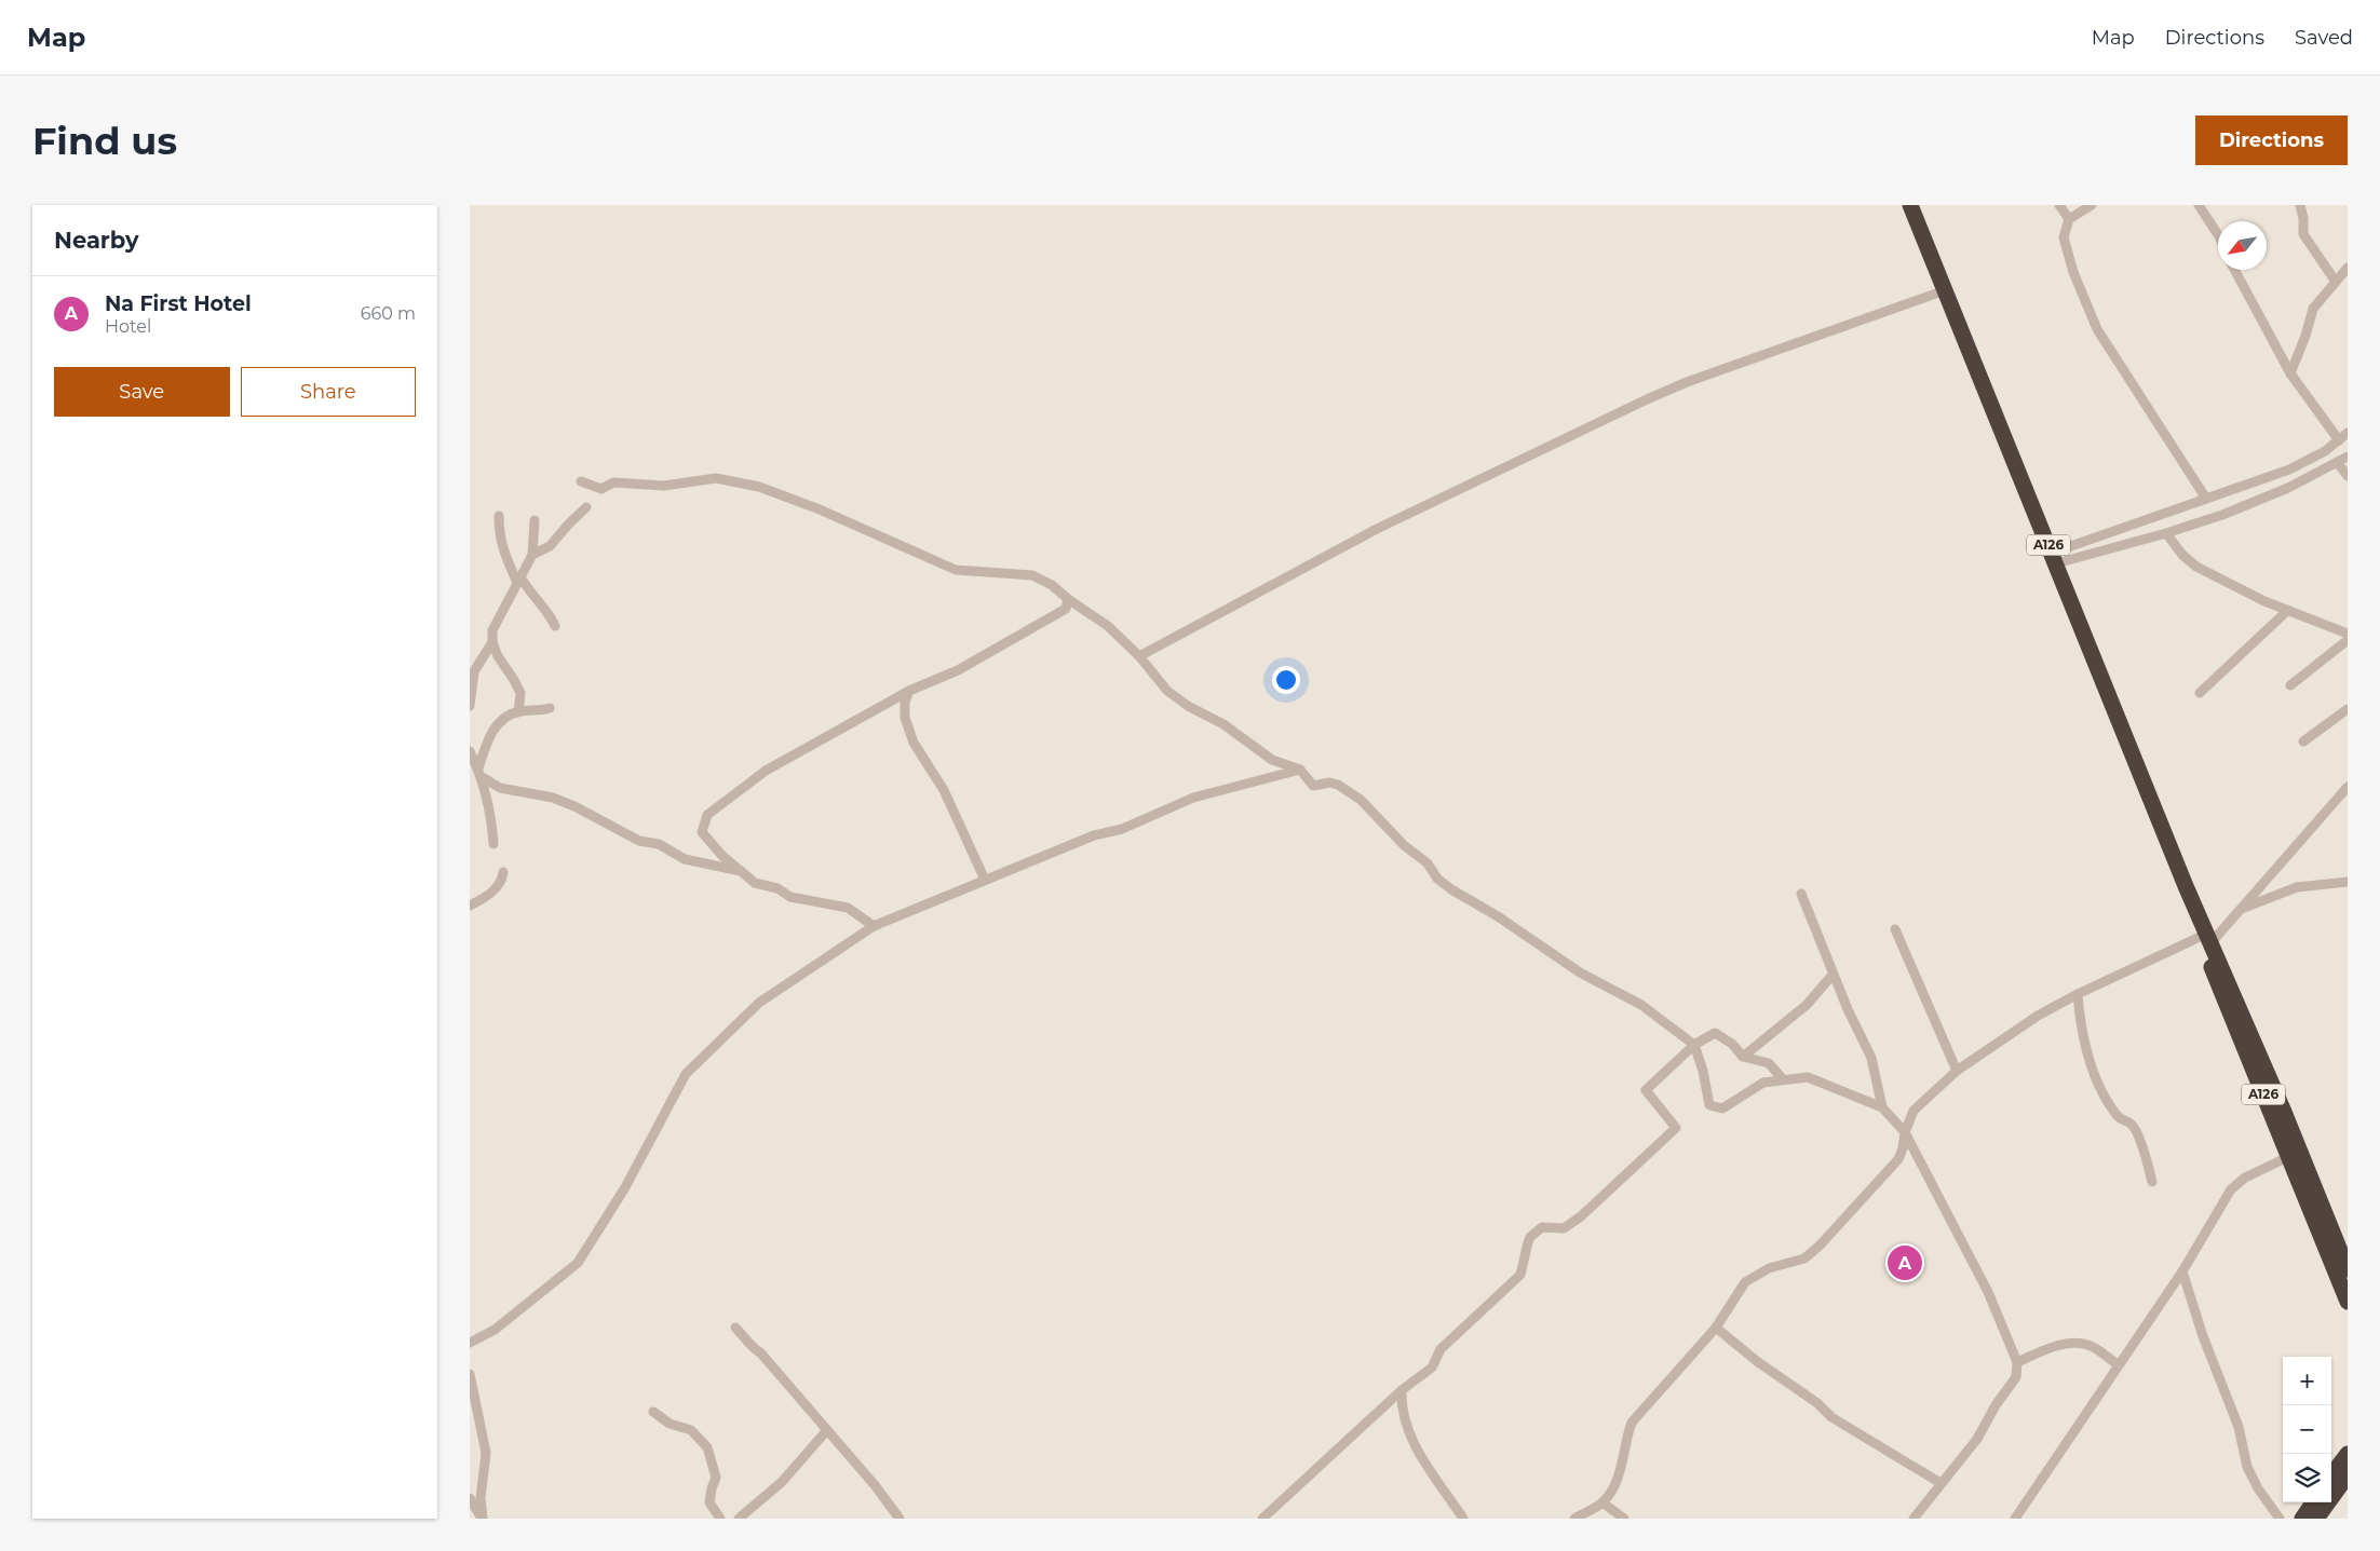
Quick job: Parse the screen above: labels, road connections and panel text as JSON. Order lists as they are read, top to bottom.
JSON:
{
  "streets": {
    "highway": ["A126"]
  },
  "north": "bottom left",
  "page": {
    "header": "Map",
    "nav": ["Map", "Directions", "Saved"],
    "buttons": [
      "Directions",
      ["Save", "Share"]
    ],
    "title": "Find us",
    "heading": "Nearby",
    "list": [
      {
        "mark": "A",
        "name": "Na First Hotel",
        "note": "Hotel",
        "value": "660 m"
      }
    ],
    "pins": "A",
    "map_buttons": ["+", "−"]
  }
}
